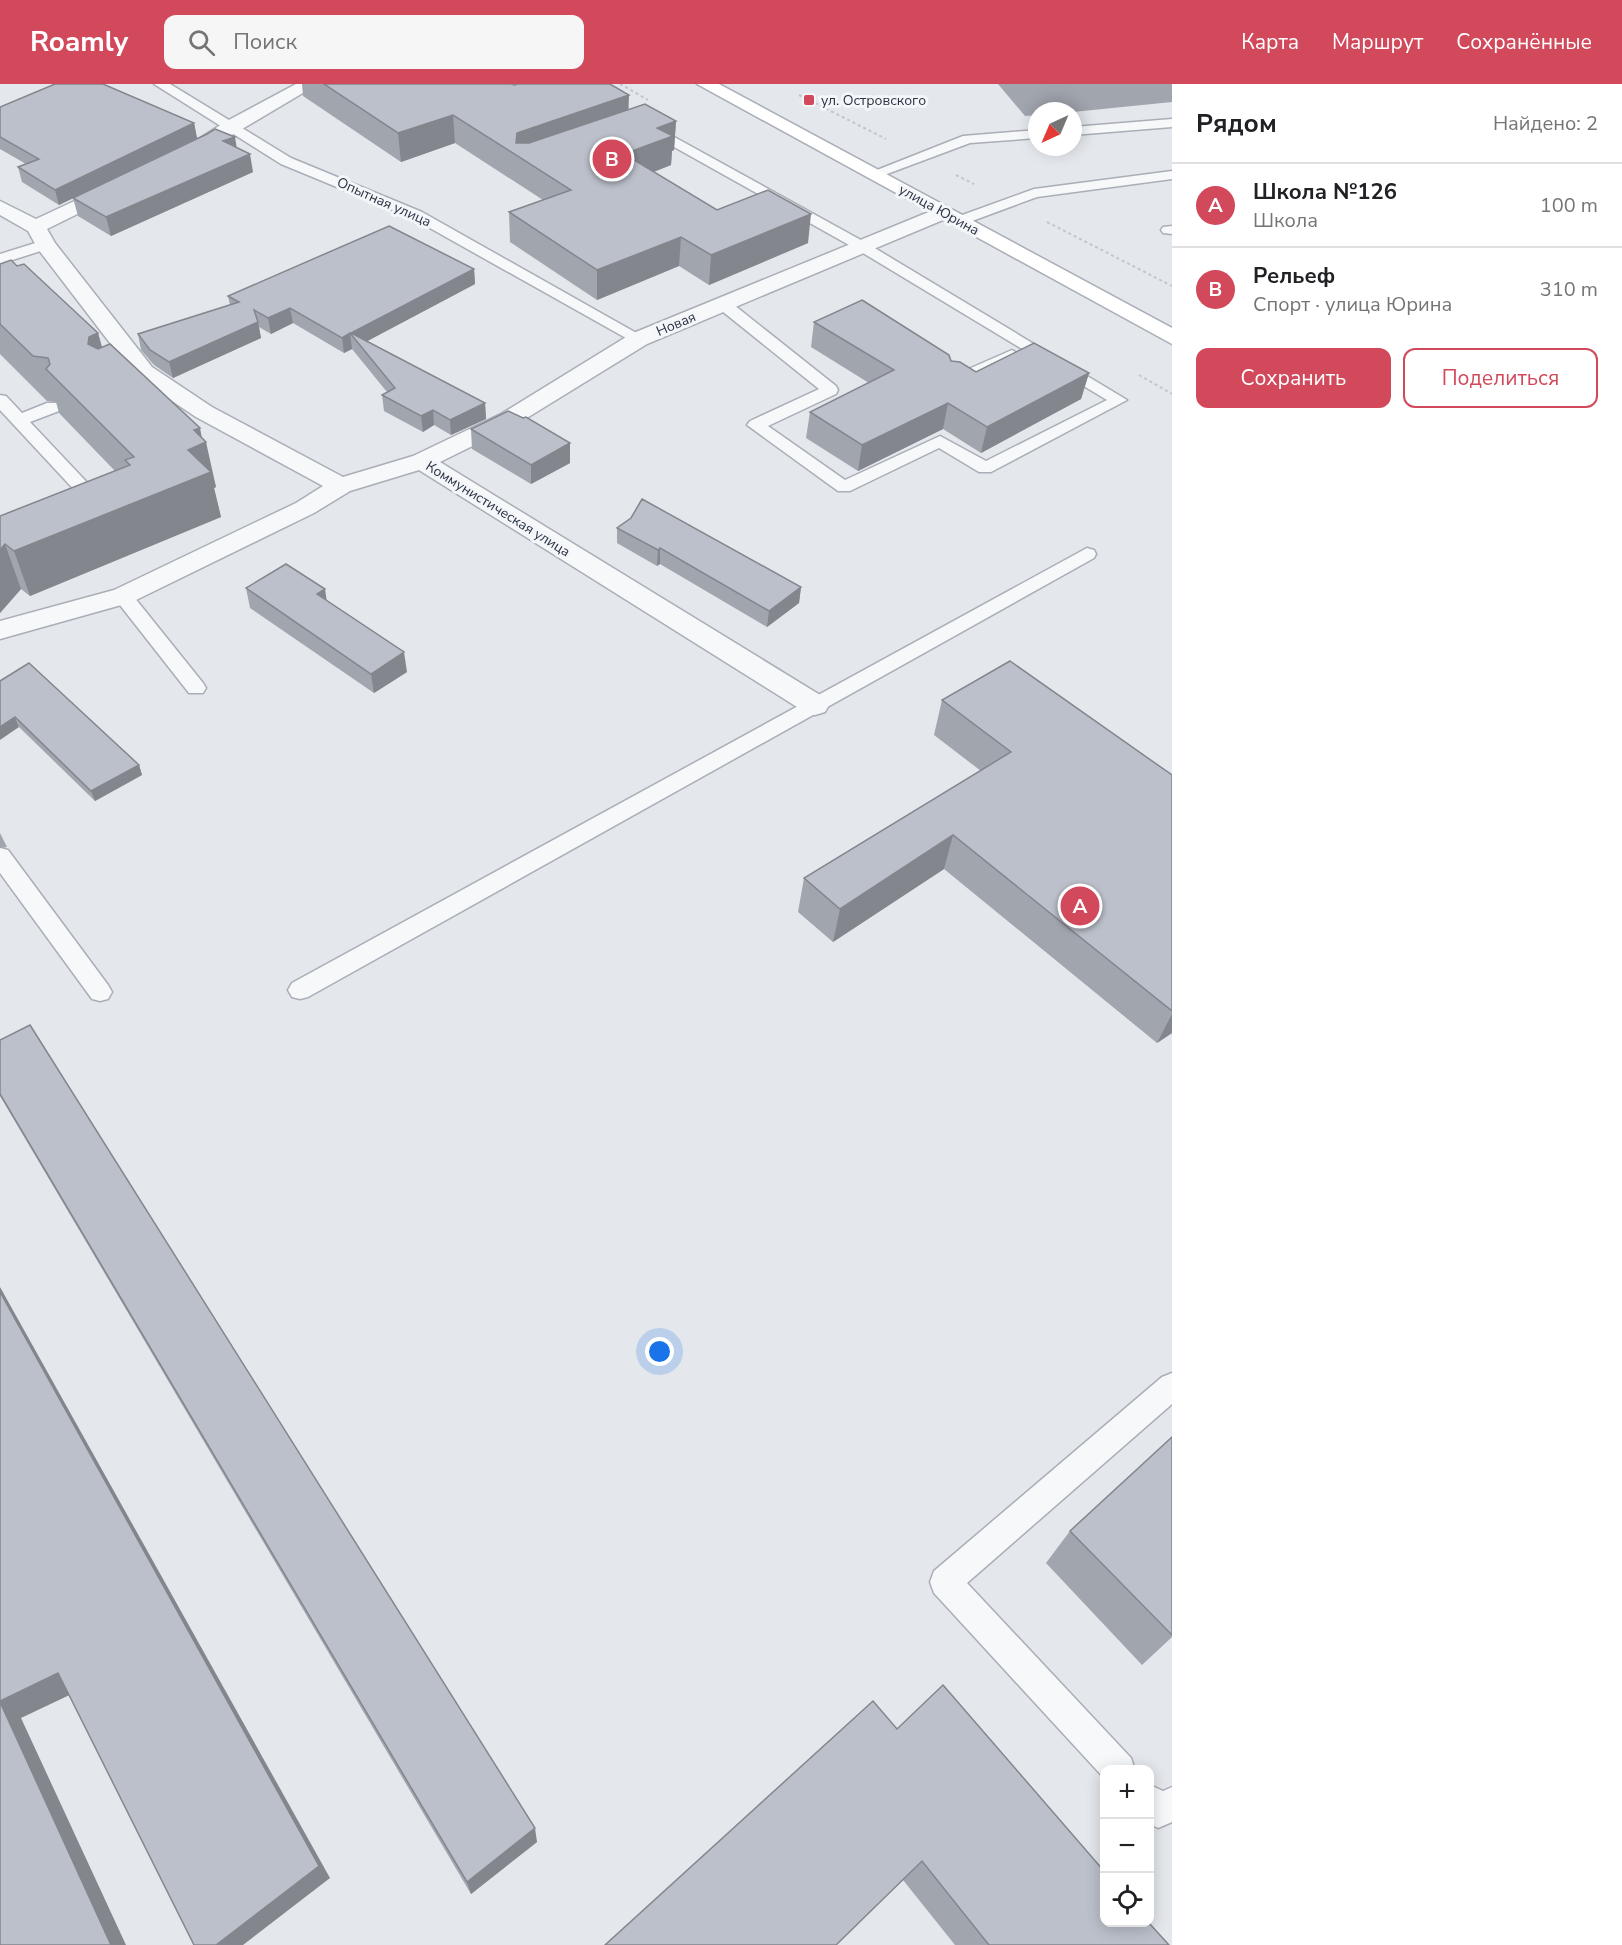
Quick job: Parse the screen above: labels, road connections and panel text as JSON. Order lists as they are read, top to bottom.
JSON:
{
  "streets": {
    "main road": ["улица Юрина"],
    "street": ["Новая", "Коммунистическая улица"],
    "lane": ["Опытная улица"]
  },
  "crossings": [
    ["Опытная улица", "Новая"],
    ["улица Юрина", "Новая"],
    ["Новая", "Коммунистическая улица"]
  ],
  "places": {
    "transit": ["ул. Островского"]
  },
  "north": "bottom left",
  "page": {
    "header": "Roamly",
    "search": "Поиск",
    "nav": ["Карта", "Маршрут", "Сохранённые"],
    "heading": ["Рядом", "Найдено: 2"],
    "pins": ["B", "A"],
    "list": [
      {
        "mark": "A",
        "name": "Школа №126",
        "note": "Школа",
        "value": "100 m"
      },
      {
        "mark": "B",
        "name": "Рельеф",
        "note": "Спорт · улица Юрина",
        "value": "310 m"
      }
    ],
    "buttons": ["Сохранить", "Поделиться"],
    "map_buttons": ["+", "−"]
  }
}
